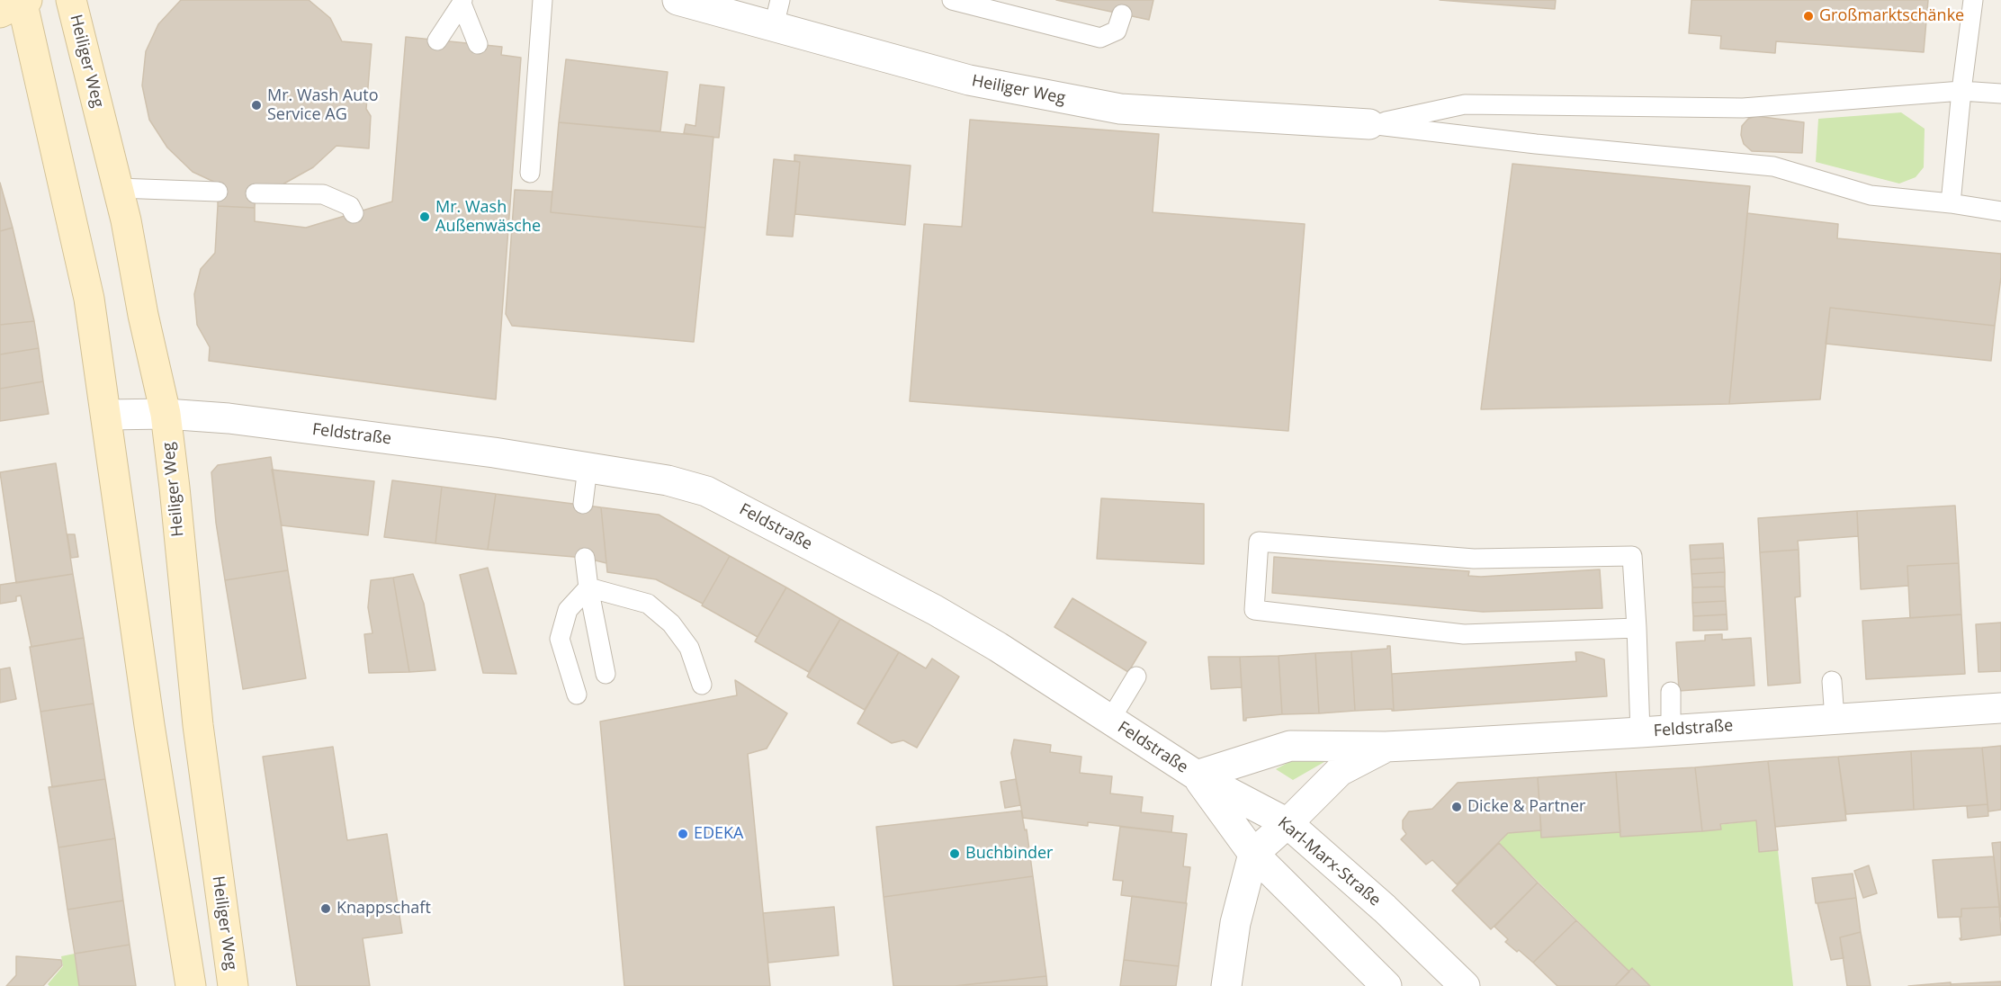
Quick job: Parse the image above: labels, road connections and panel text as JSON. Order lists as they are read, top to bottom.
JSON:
{
  "streets": {
    "main road": ["Heiliger Weg"],
    "street": ["Feldstraße", "Karl-Marx-Straße"]
  },
  "crossings": [
    ["Heiliger Weg", "Feldstraße"],
    ["Feldstraße", "Karl-Marx-Straße"]
  ],
  "places": [
    "Großmarktschänke",
    "Mr. Wash Auto Service AG",
    "Mr. Wash Außenwäsche",
    "Dicke & Partner",
    "EDEKA",
    "Buchbinder",
    "Knappschaft"
  ]
}
